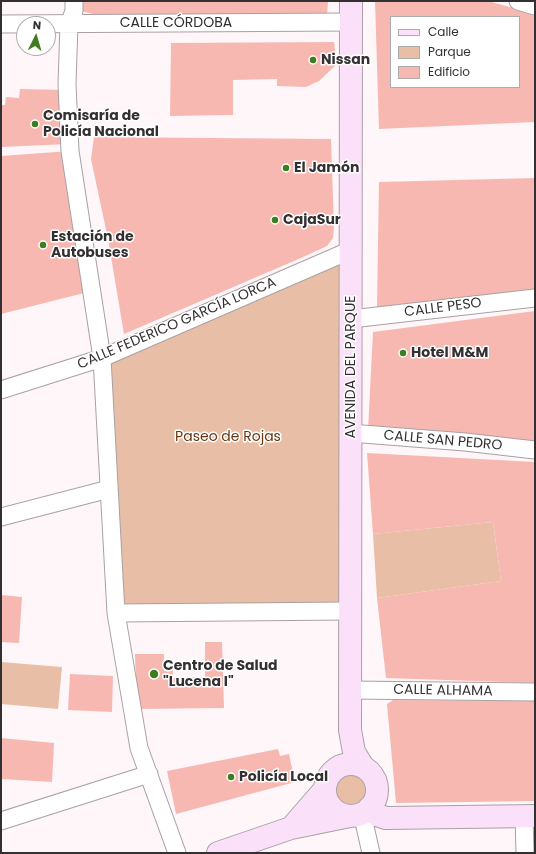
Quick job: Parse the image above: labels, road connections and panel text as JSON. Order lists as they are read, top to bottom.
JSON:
{
  "streets": {
    "street": [
      "CALLE CÓRDOBA",
      "CALLE PESO",
      "CALLE FEDERICO GARCÍA LORCA",
      "AVENIDA DEL PARQUE",
      "CALLE SAN PEDRO",
      "CALLE ALHAMA"
    ]
  },
  "crossings": [
    ["CALLE CÓRDOBA", "AVENIDA DEL PARQUE"],
    ["CALLE PESO", "AVENIDA DEL PARQUE"],
    ["CALLE FEDERICO GARCÍA LORCA", "AVENIDA DEL PARQUE"],
    ["AVENIDA DEL PARQUE", "CALLE SAN PEDRO"],
    ["AVENIDA DEL PARQUE", "CALLE ALHAMA"]
  ],
  "parks": ["Paseo de Rojas"],
  "places": [
    "Nissan",
    "Comisaría de Policía Nacional",
    "El Jamón",
    "CajaSur",
    "Estación de Autobuses",
    "Hotel M&M",
    "Centro de Salud \"Lucena I\"",
    "Policía Local"
  ],
  "legend": ["Calle", "Parque", "Edificio"],
  "north": "top"
}
